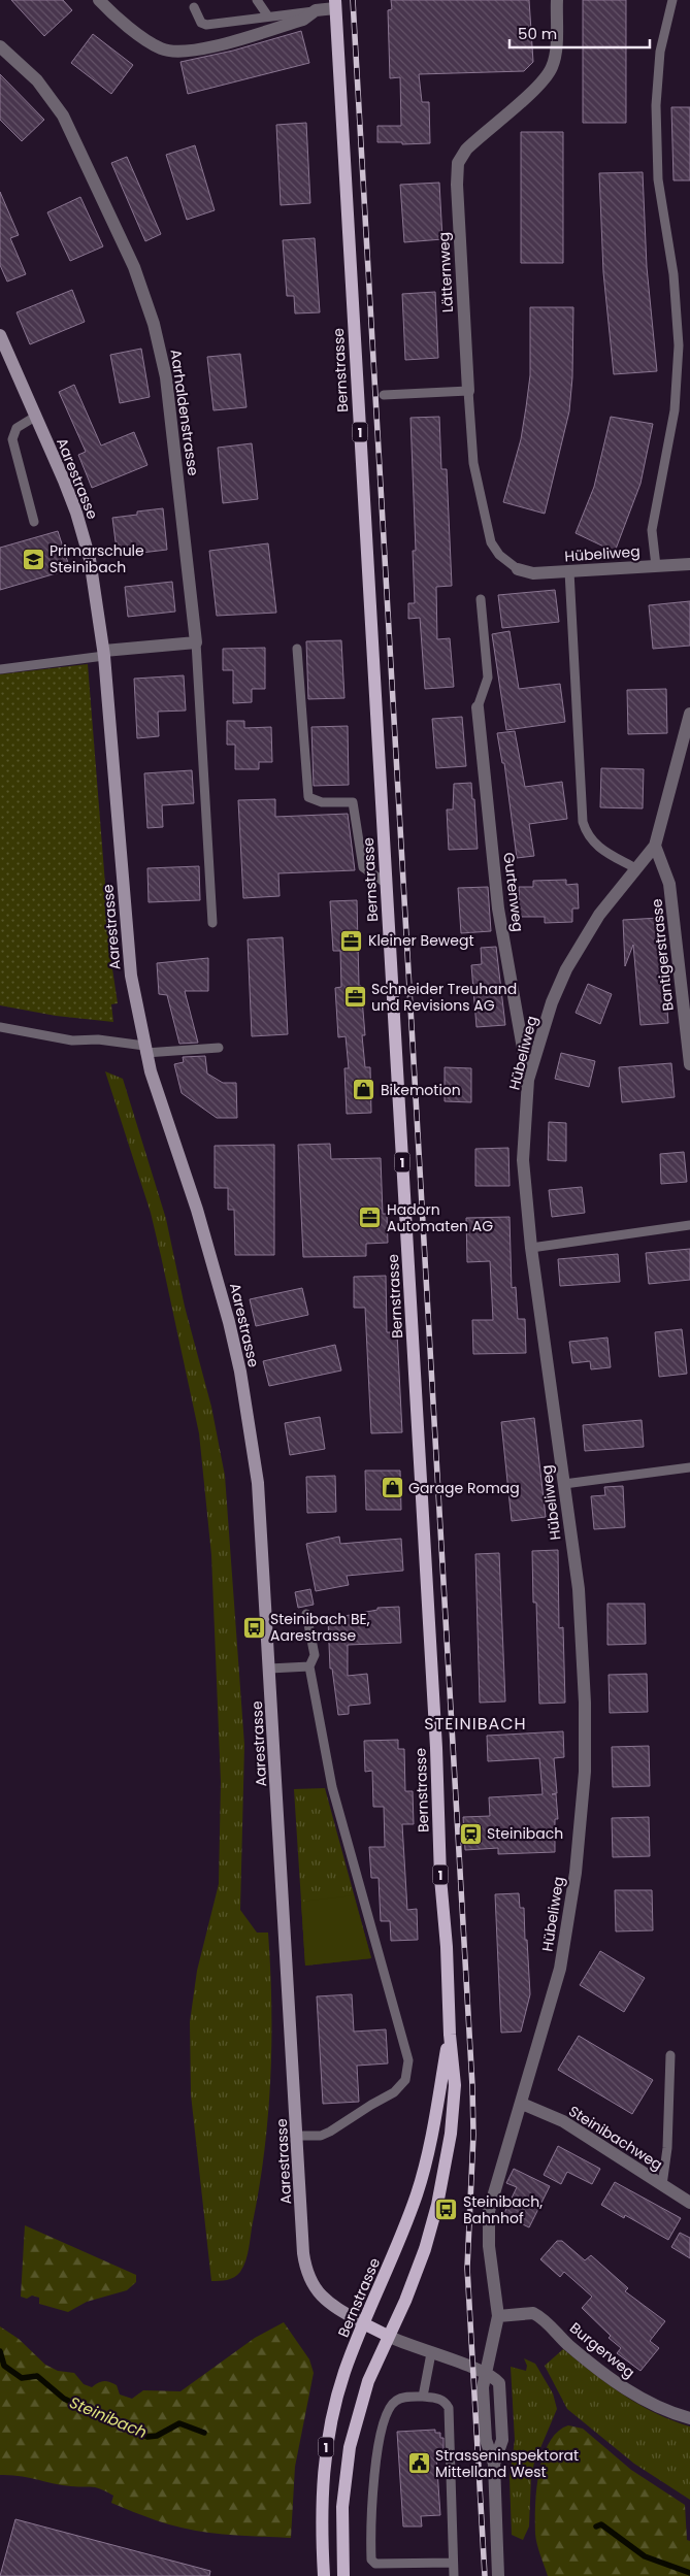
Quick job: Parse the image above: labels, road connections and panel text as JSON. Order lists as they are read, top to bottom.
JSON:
{
  "streets": {
    "main road": ["Bernstrasse", "1"],
    "street": [
      "Lätternweg",
      "Aarhaldenstrasse",
      "Aarestrasse",
      "Hübeliweg",
      "Gurtenweg",
      "Bantigerstrasse",
      "Steinibachweg",
      "Burgerweg"
    ]
  },
  "crossings": [
    ["Lätternweg", "Hübeliweg"],
    ["Bernstrasse", "Aarestrasse"],
    ["Hübeliweg", "Gurtenweg"],
    ["Hübeliweg", "Bantigerstrasse"],
    ["Hübeliweg", "Steinibachweg"],
    ["Hübeliweg", "Burgerweg"]
  ],
  "districts": ["STEINIBACH"],
  "water": ["Steinibach"],
  "places": {
    "school or university": ["Primarschule Steinibach"],
    "office": ["Kleiner Bewegt", "Schneider Treuhand und Revisions AG", "Hadorn Automaten AG"],
    "shop": ["Bikemotion", "Garage Romag"],
    "bus stop": ["Steinibach BE, Aarestrasse", "Steinibach, Bahnhof"],
    "station": ["Steinibach"],
    "public building": ["Strasseninspektorat Mittelland West"]
  },
  "scale_bar": "50 m"
}
